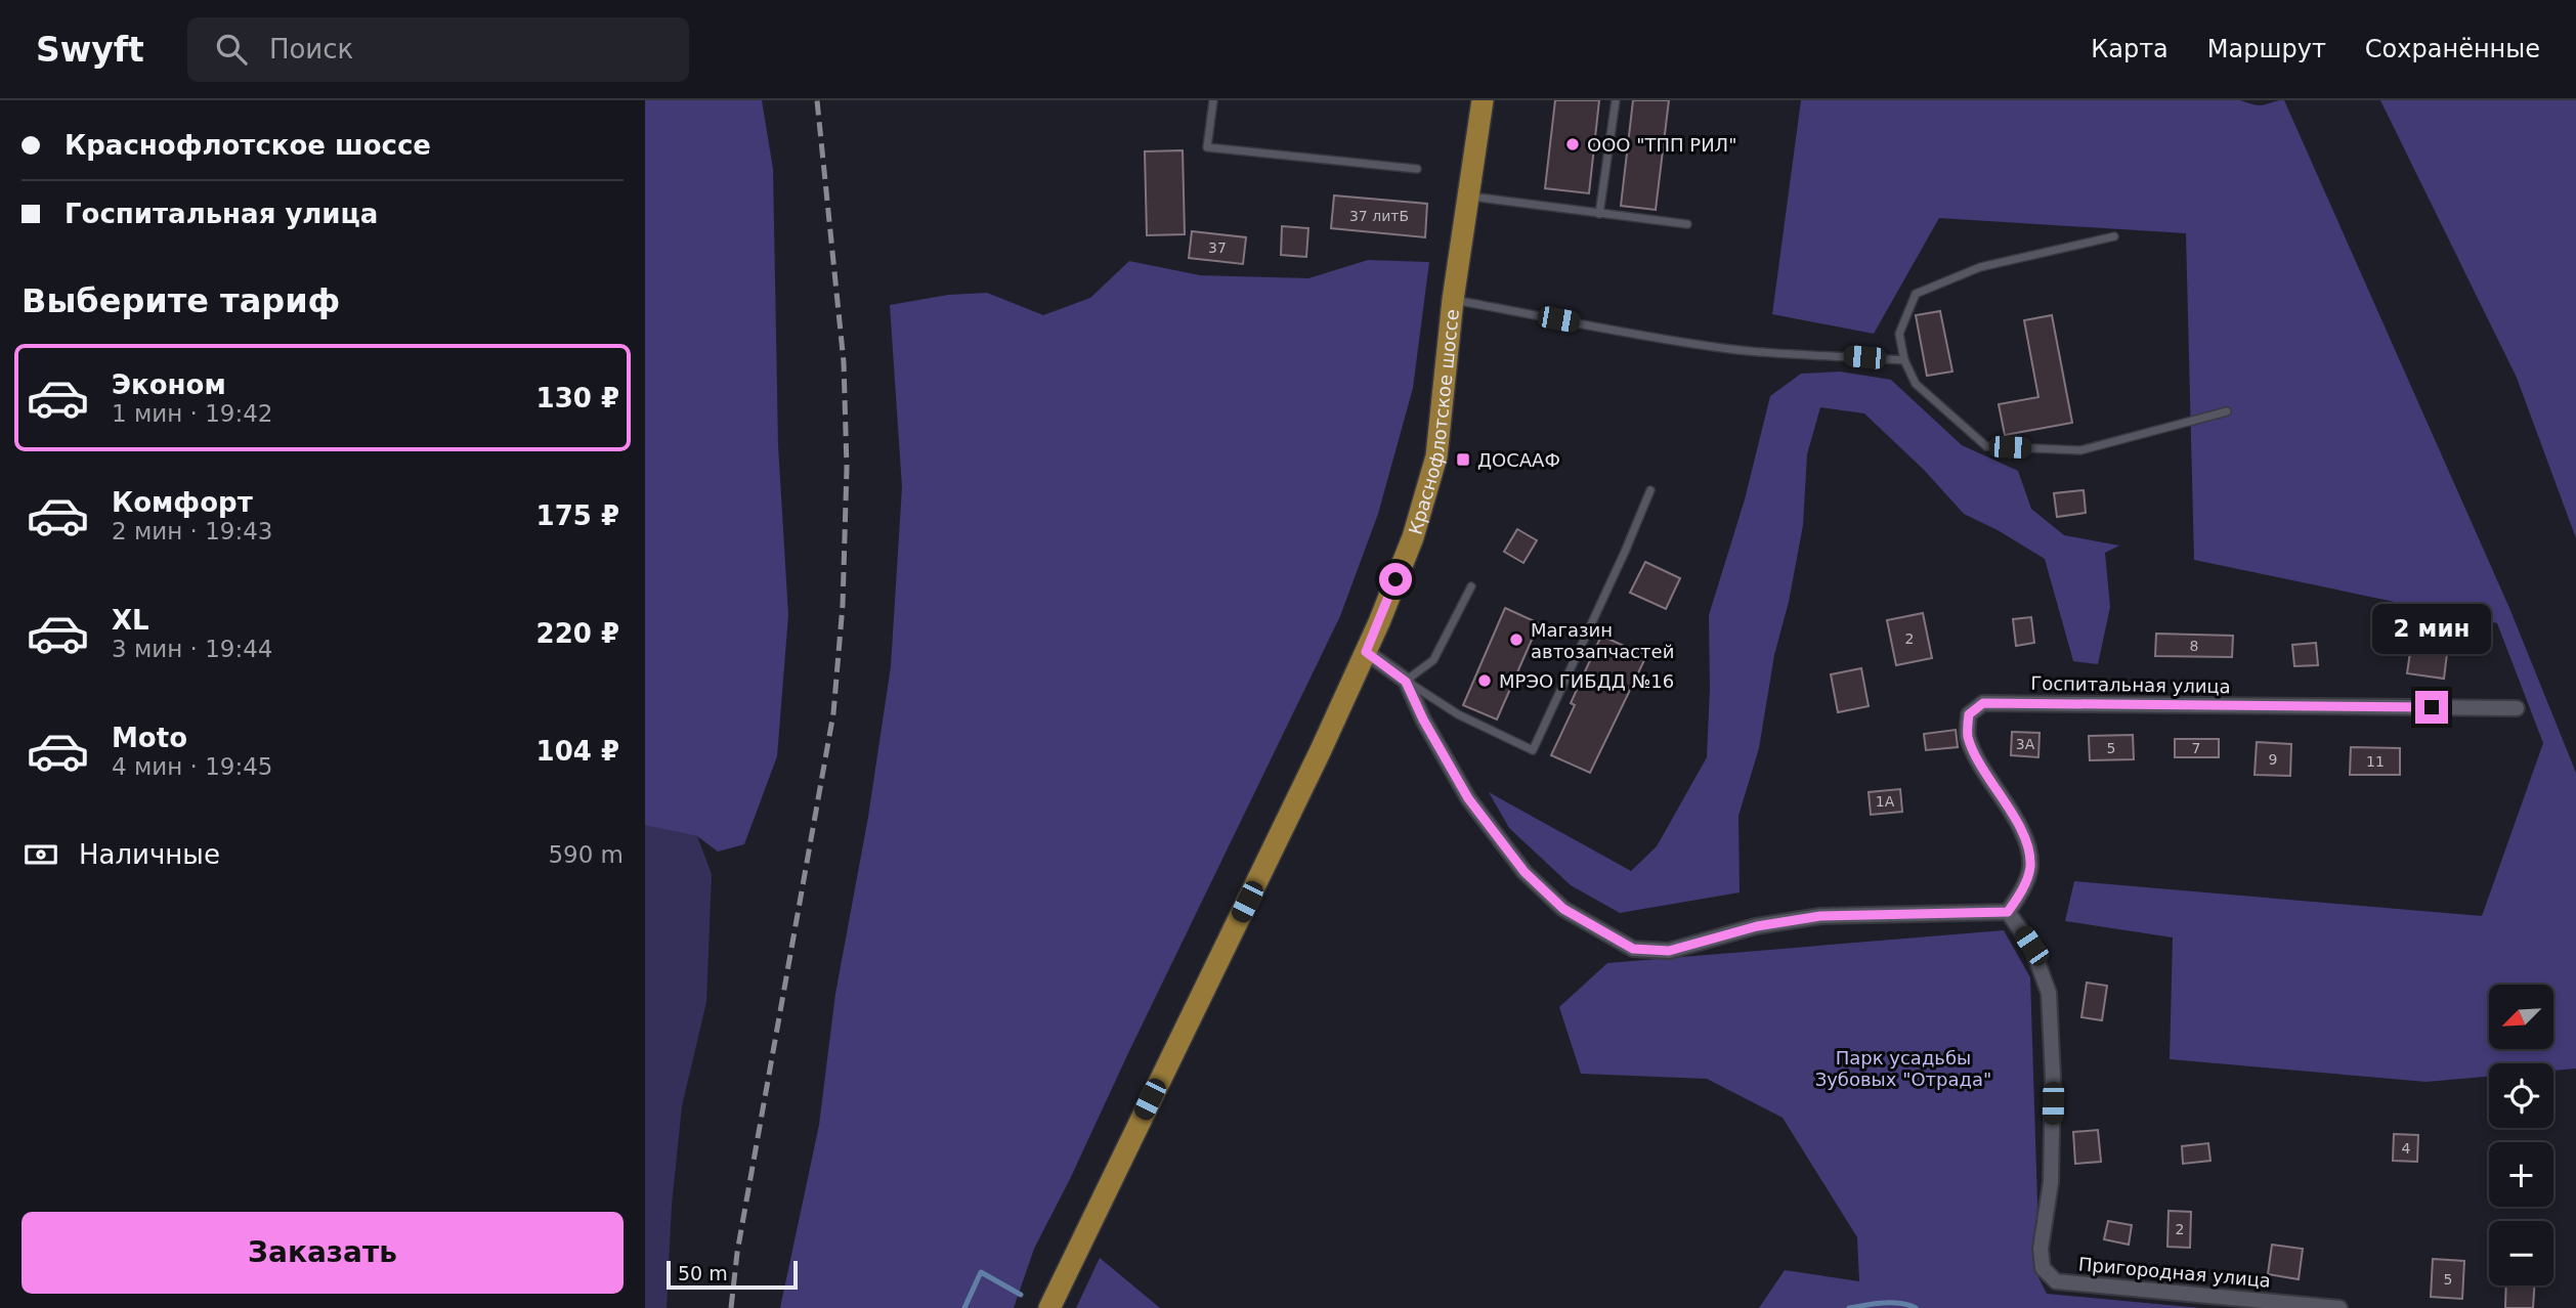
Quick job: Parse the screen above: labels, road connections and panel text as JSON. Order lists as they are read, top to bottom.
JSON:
{
  "streets": {
    "main road": ["Краснофлотское шоссе"],
    "street": ["Госпитальная улица", "Пригородная улица"]
  },
  "crossings": [
    ["Госпитальная улица", "Пригородная улица"]
  ],
  "parks": ["Парк усадьбы Зубовых \"Отрада\""],
  "places": {
    "other": ["ООО \"ТПП РИЛ\"", "Магазин автозапчастей", "МРЭО ГИБДД №16"],
    "transit": ["ДОСААФ"]
  },
  "house_numbers": [
    "37 литБ",
    "37",
    "2",
    "8",
    "3А",
    "5",
    "7",
    "9",
    "11",
    "1А",
    "4",
    "2",
    "5"
  ],
  "scale_bar": "50 m",
  "north": "bottom left",
  "page": {
    "header": "Swyft",
    "search": "Поиск",
    "nav": ["Карта", "Маршрут", "Сохранённые"],
    "banner": ["Краснофлотское шоссе", "Госпитальная улица"],
    "heading": "Выберите тариф",
    "list": [
      {
        "name": "Эконом",
        "note": "1 мин · 19:42",
        "value": "130 ₽"
      },
      {
        "name": "Комфорт",
        "note": "2 мин · 19:43",
        "value": "175 ₽"
      },
      {
        "name": "XL",
        "note": "3 мин · 19:44",
        "value": "220 ₽"
      },
      {
        "name": "Moto",
        "note": "4 мин · 19:45",
        "value": "104 ₽"
      }
    ],
    "bubble": "2 мин",
    "pay": ["Наличные", "590 m"],
    "map_buttons": ["+", "−"],
    "buttons": "Заказать",
    "scale": "50 m"
  }
}
